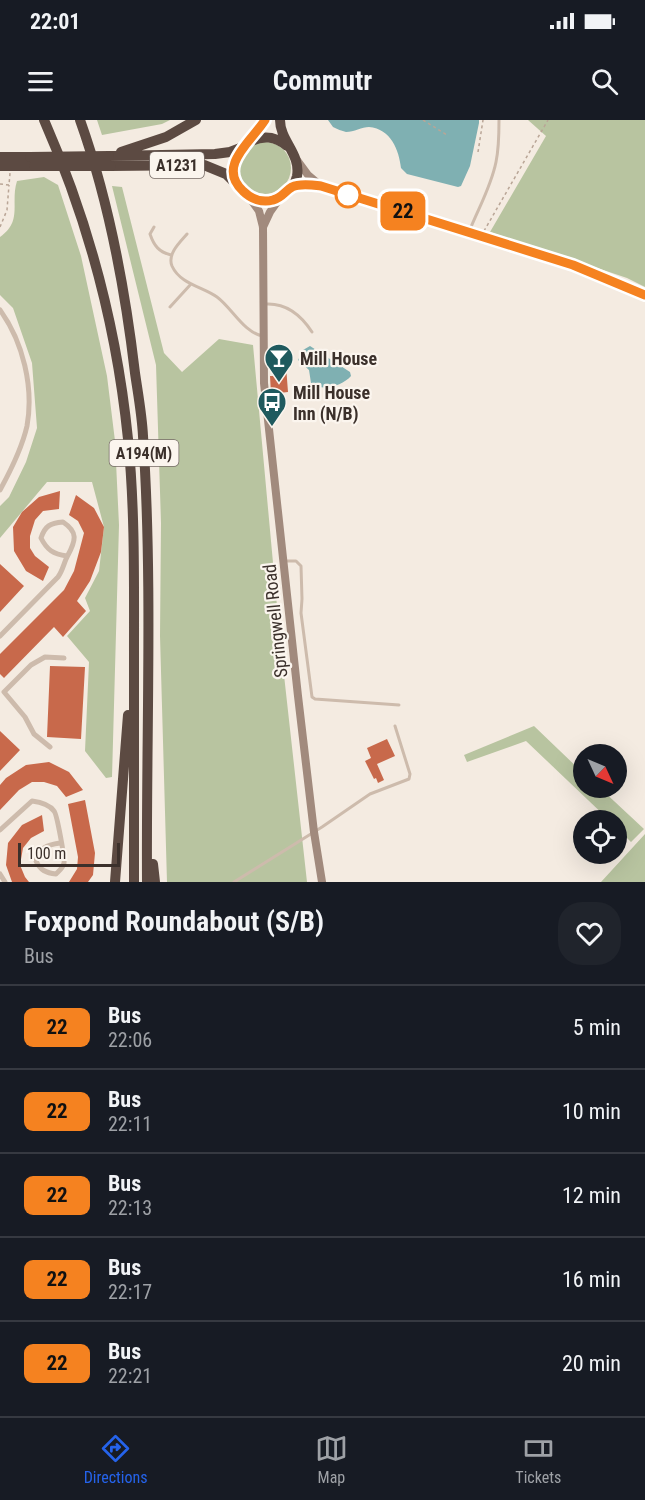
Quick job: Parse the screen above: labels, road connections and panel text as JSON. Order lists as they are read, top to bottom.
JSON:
{
  "streets": {
    "highway": ["A1231", "A194(M)"],
    "main road": ["Springwell Road"]
  },
  "places": {
    "bar": ["Mill House"],
    "bus stop": ["Mill House Inn (N/B)"]
  },
  "lines": ["bus line 22"],
  "scale_bar": "100 m",
  "north": "bottom right",
  "page": {
    "status": "22:01",
    "header": "Commutr",
    "on_map": "22",
    "scale": "100 m",
    "heading": ["Foxpond Roundabout (S/B)", "Bus"],
    "list": [
      {
        "mark": "22",
        "name": "Bus",
        "note": "22:06",
        "value": "5 min"
      },
      {
        "mark": "22",
        "name": "Bus",
        "note": "22:11",
        "value": "10 min"
      },
      {
        "mark": "22",
        "name": "Bus",
        "note": "22:13",
        "value": "12 min"
      },
      {
        "mark": "22",
        "name": "Bus",
        "note": "22:17",
        "value": "16 min"
      },
      {
        "mark": "22",
        "name": "Bus",
        "note": "22:21",
        "value": "20 min"
      }
    ],
    "tabs": ["Directions", "Map", "Tickets"]
  }
}
